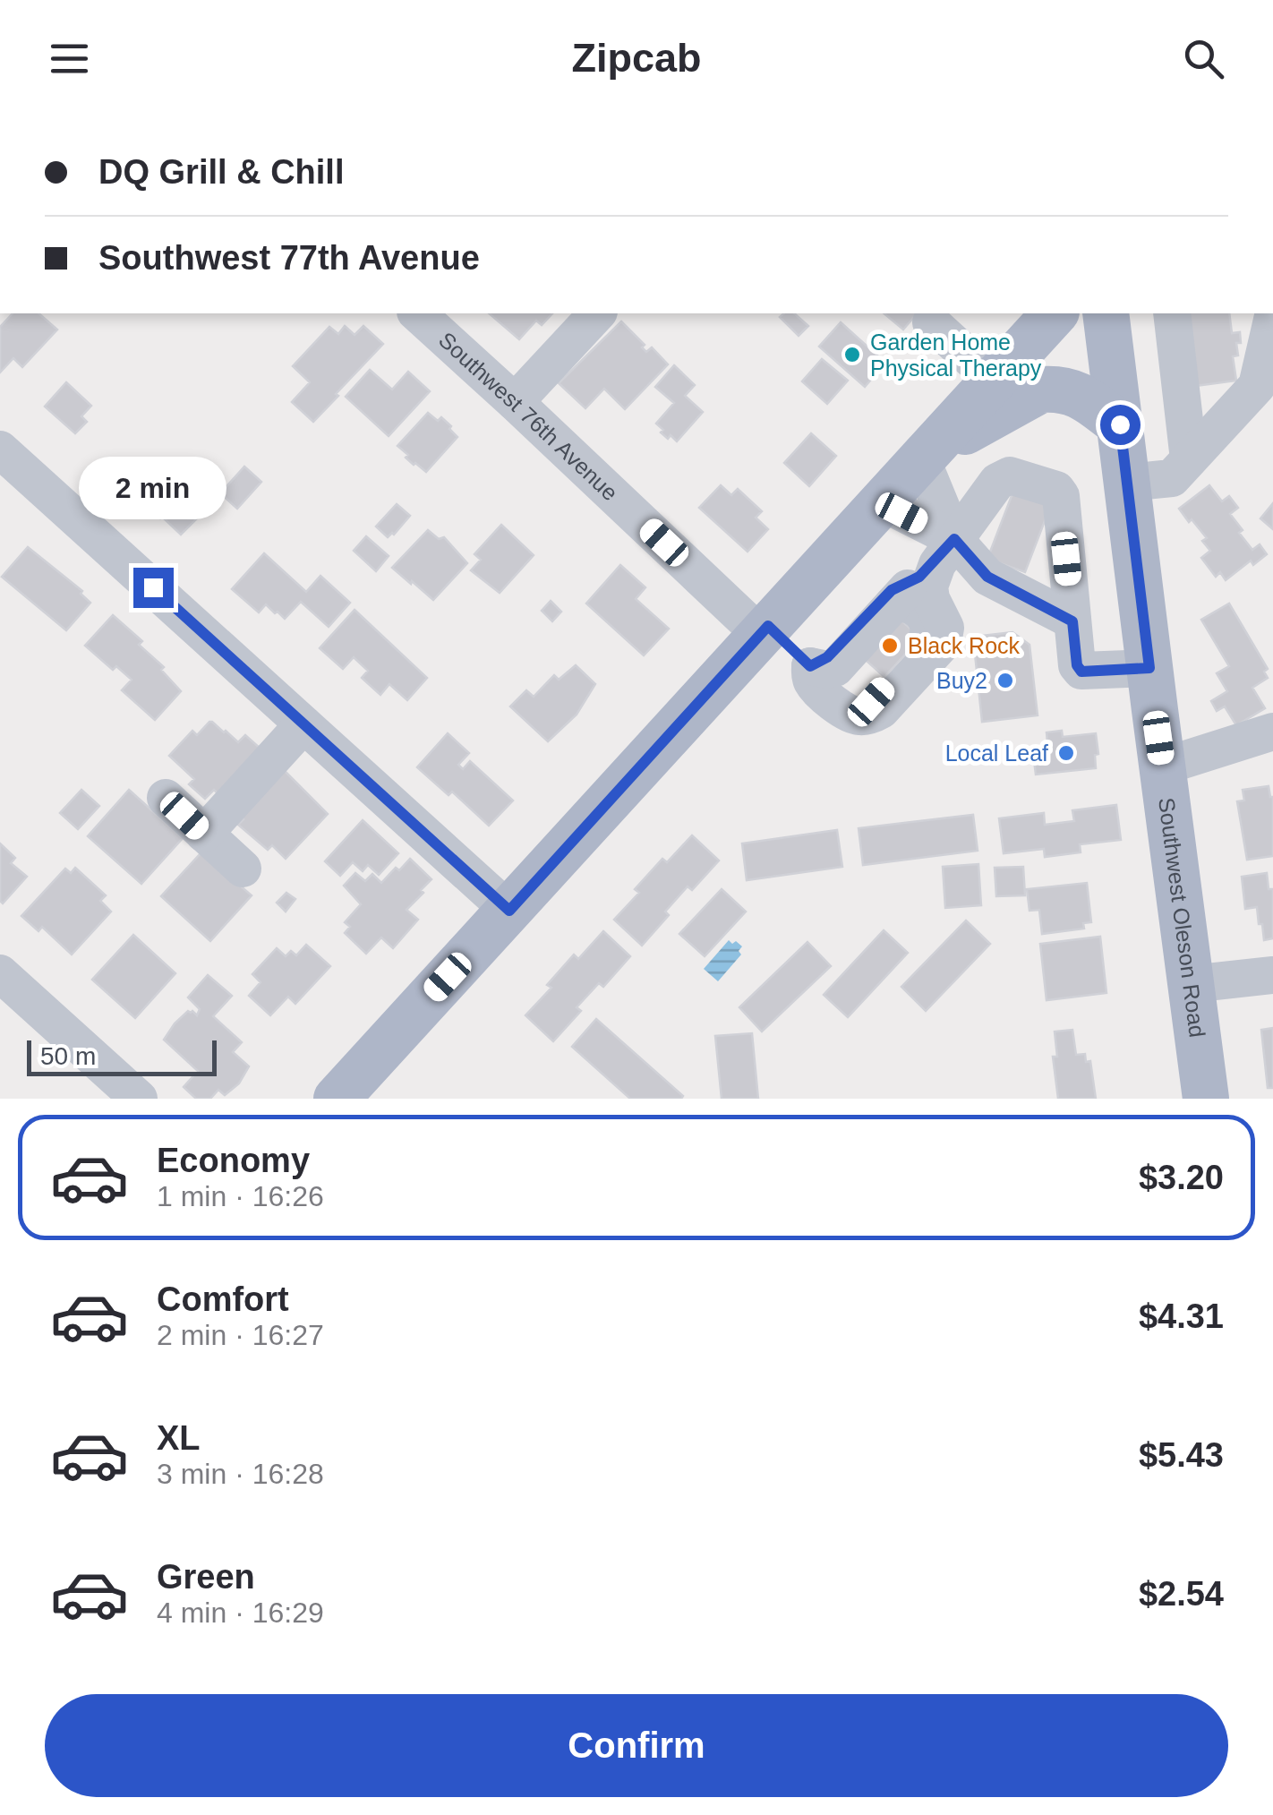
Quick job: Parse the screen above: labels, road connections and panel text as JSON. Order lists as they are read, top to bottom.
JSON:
{
  "streets": {
    "main road": ["Southwest Oleson Road"],
    "street": ["Southwest 76th Avenue"]
  },
  "places": [
    "Garden Home Physical Therapy",
    "Black Rock",
    "Buy2",
    "Local Leaf"
  ],
  "scale_bar": "50 m",
  "page": {
    "header": "Zipcab",
    "banner": ["DQ Grill & Chill", "Southwest 77th Avenue"],
    "bubble": "2 min",
    "scale": "50 m",
    "list": [
      {
        "name": "Economy",
        "note": "1 min · 16:26",
        "value": "$3.20"
      },
      {
        "name": "Comfort",
        "note": "2 min · 16:27",
        "value": "$4.31"
      },
      {
        "name": "XL",
        "note": "3 min · 16:28",
        "value": "$5.43"
      },
      {
        "name": "Green",
        "note": "4 min · 16:29",
        "value": "$2.54"
      }
    ],
    "buttons": "Confirm"
  }
}
